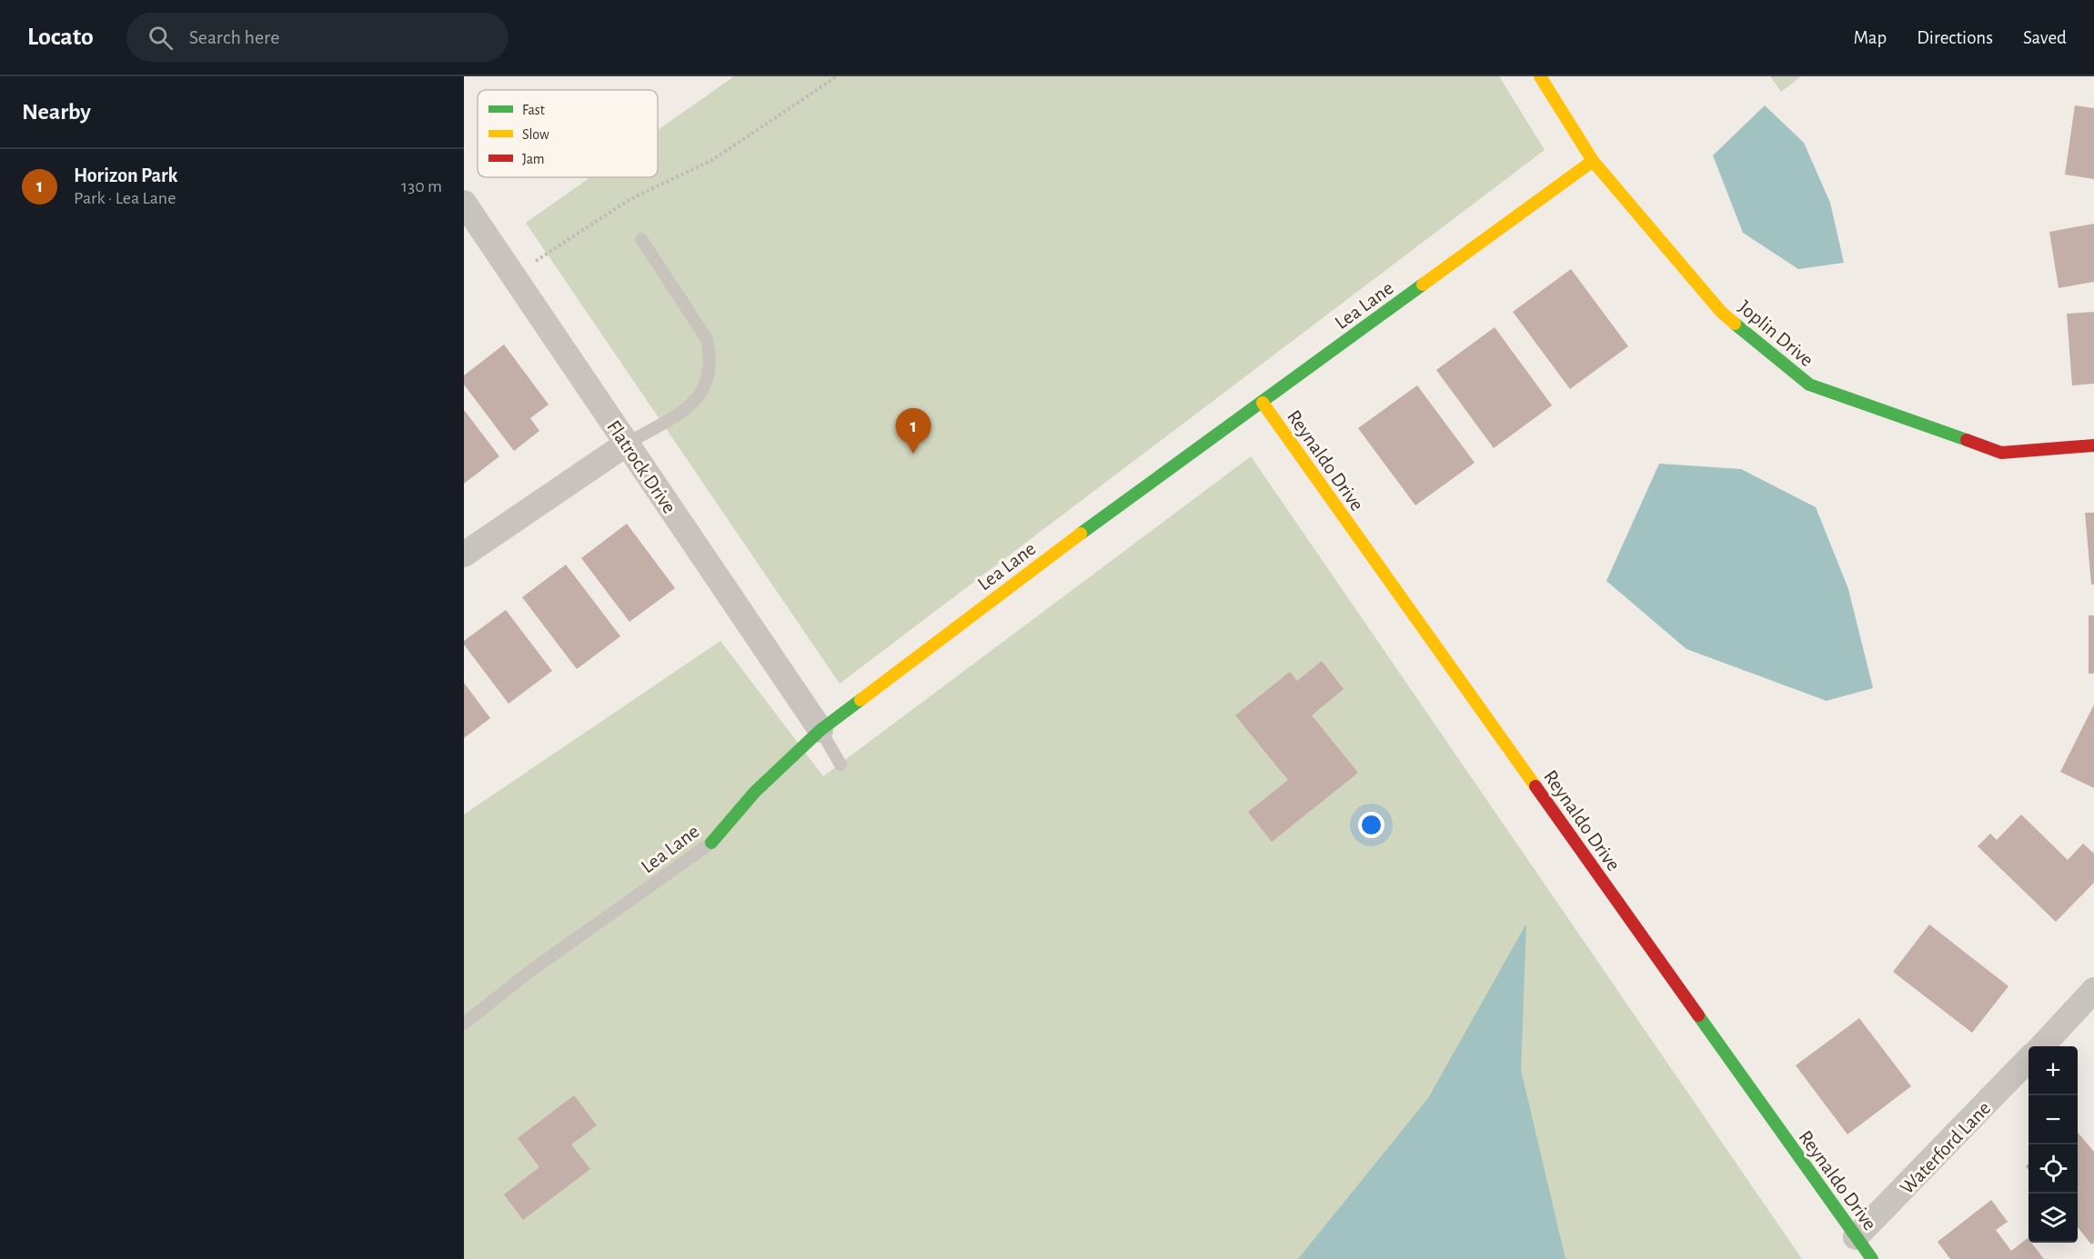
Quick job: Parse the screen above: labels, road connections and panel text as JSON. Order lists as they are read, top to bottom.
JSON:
{
  "streets": {
    "street": [
      "Lea Lane",
      "Joplin Drive",
      "Reynaldo Drive",
      "Flatrock Drive",
      "Waterford Lane"
    ]
  },
  "crossings": [
    ["Lea Lane", "Joplin Drive"],
    ["Lea Lane", "Reynaldo Drive"],
    ["Lea Lane", "Flatrock Drive"],
    ["Reynaldo Drive", "Waterford Lane"]
  ],
  "legend": ["Fast", "Slow", "Jam"],
  "page": {
    "header": "Locato",
    "search": "Search here",
    "nav": ["Map", "Directions", "Saved"],
    "heading": "Nearby",
    "list": [
      {
        "mark": "1",
        "name": "Horizon Park",
        "note": "Park · Lea Lane",
        "value": "130 m"
      }
    ],
    "pins": "1",
    "map_buttons": ["+", "−"]
  }
}
